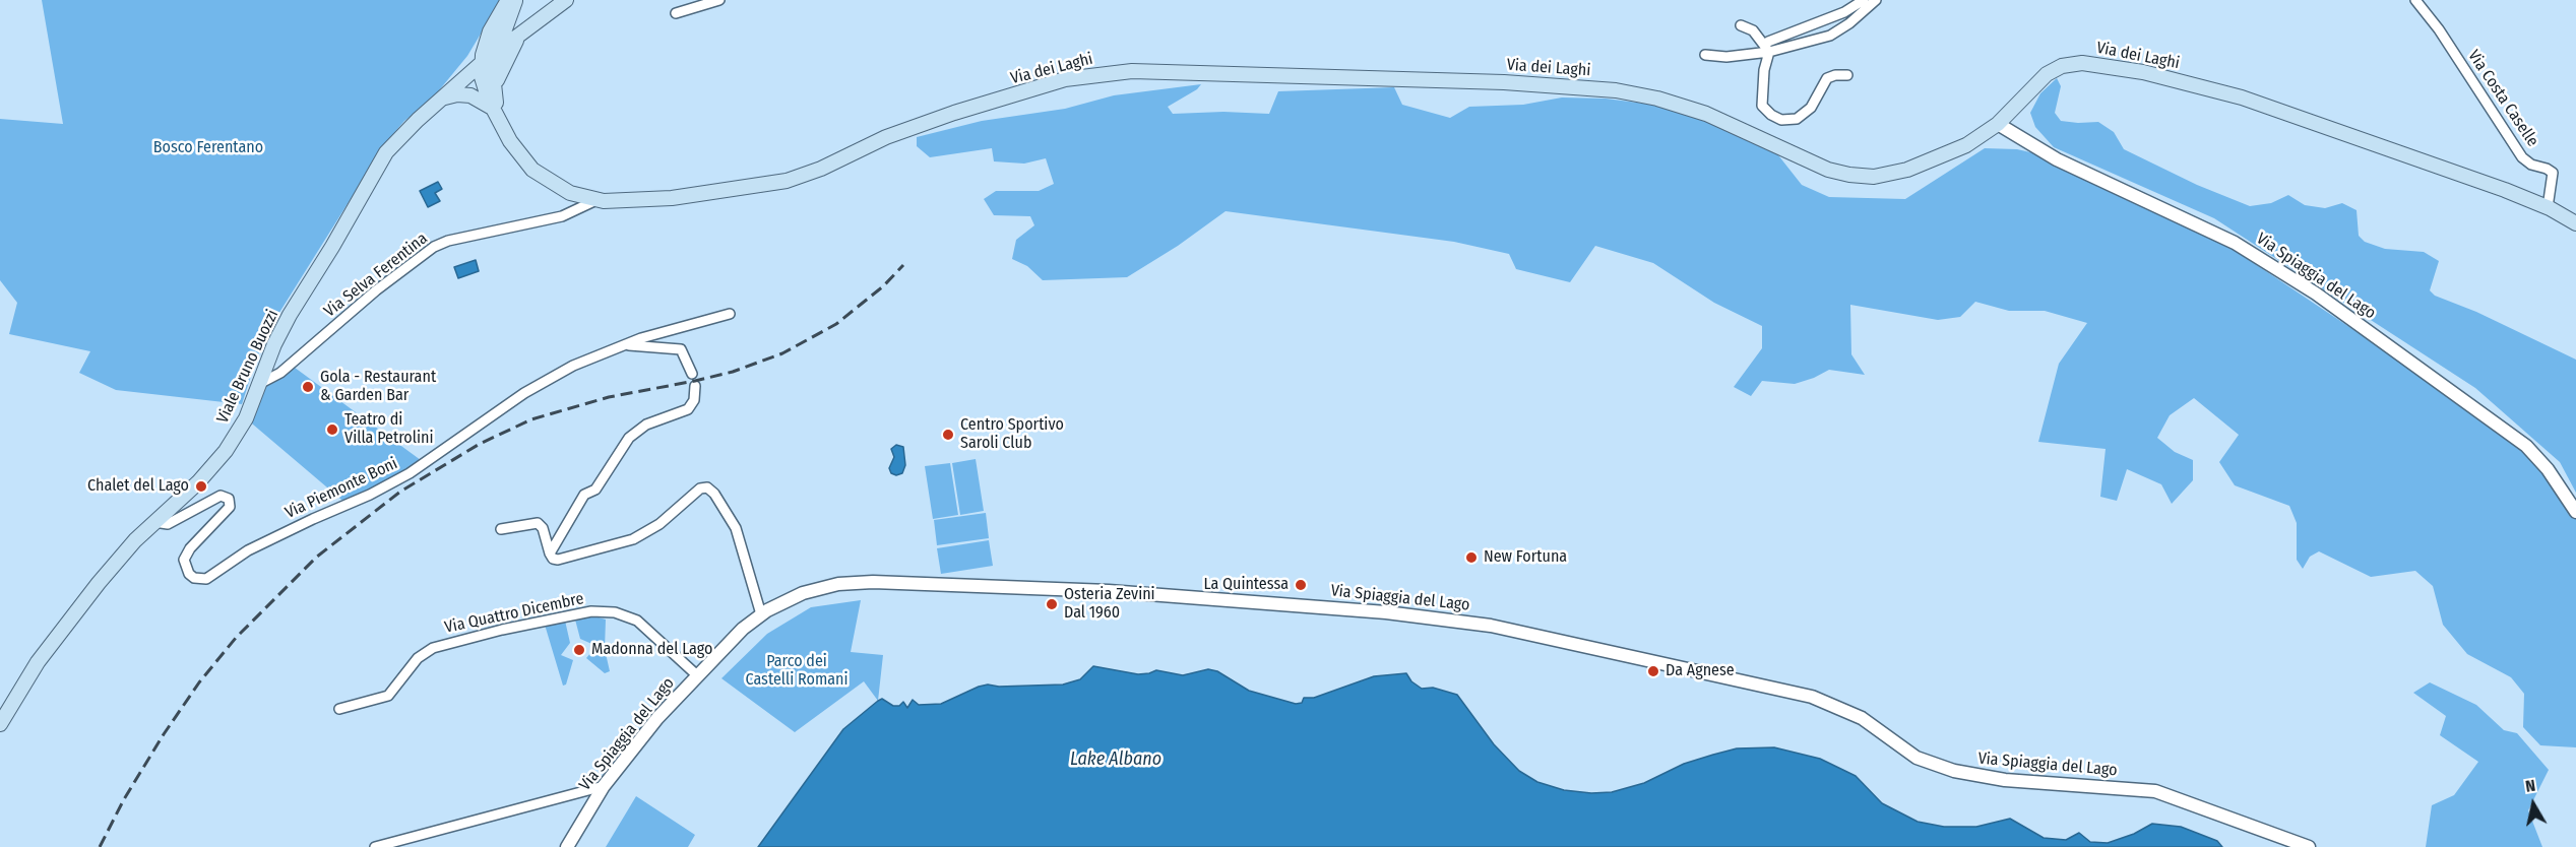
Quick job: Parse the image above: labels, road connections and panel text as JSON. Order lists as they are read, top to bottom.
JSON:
{
  "streets": {
    "main road": ["Via dei Laghi", "Viale Bruno Buozzi"],
    "street": [
      "Via Costa Caselle",
      "Via Selva Ferentina",
      "Via Spiaggia del Lago",
      "Via Piemonte Boni",
      "Via Quattro Dicembre"
    ]
  },
  "crossings": [
    ["Via dei Laghi", "Via Costa Caselle"],
    ["Via dei Laghi", "Via Selva Ferentina"],
    ["Via dei Laghi", "Via Spiaggia del Lago"],
    ["Via Selva Ferentina", "Viale Bruno Buozzi"],
    ["Via Spiaggia del Lago", "Via Quattro Dicembre"],
    ["Viale Bruno Buozzi", "Via Piemonte Boni"]
  ],
  "water": ["Lake Albano"],
  "parks": ["Bosco Ferentano", "Parco dei Castelli Romani"],
  "places": [
    "Gola - Restaurant & Garden Bar",
    "Teatro di Villa Petrolini",
    "Centro Sportivo Saroli Club",
    "Chalet del Lago",
    "New Fortuna",
    "La Quintessa",
    "Osteria Zevini Dal 1960",
    "Madonna del Lago",
    "Da Agnese"
  ],
  "north": "top"
}
